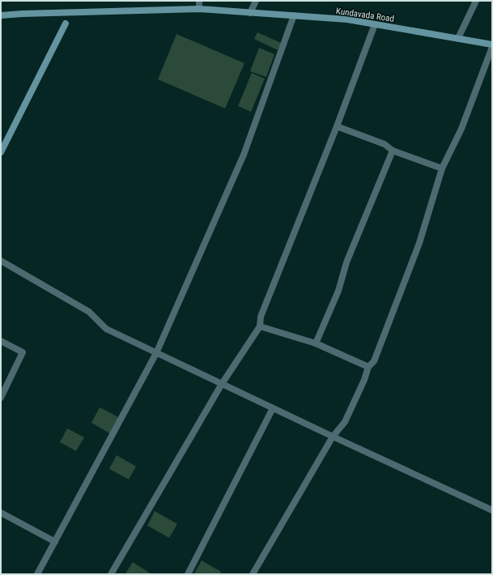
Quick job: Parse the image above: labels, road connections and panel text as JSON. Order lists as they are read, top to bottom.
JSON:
{
  "streets": {
    "street": ["Kundavada Road"]
  }
}
